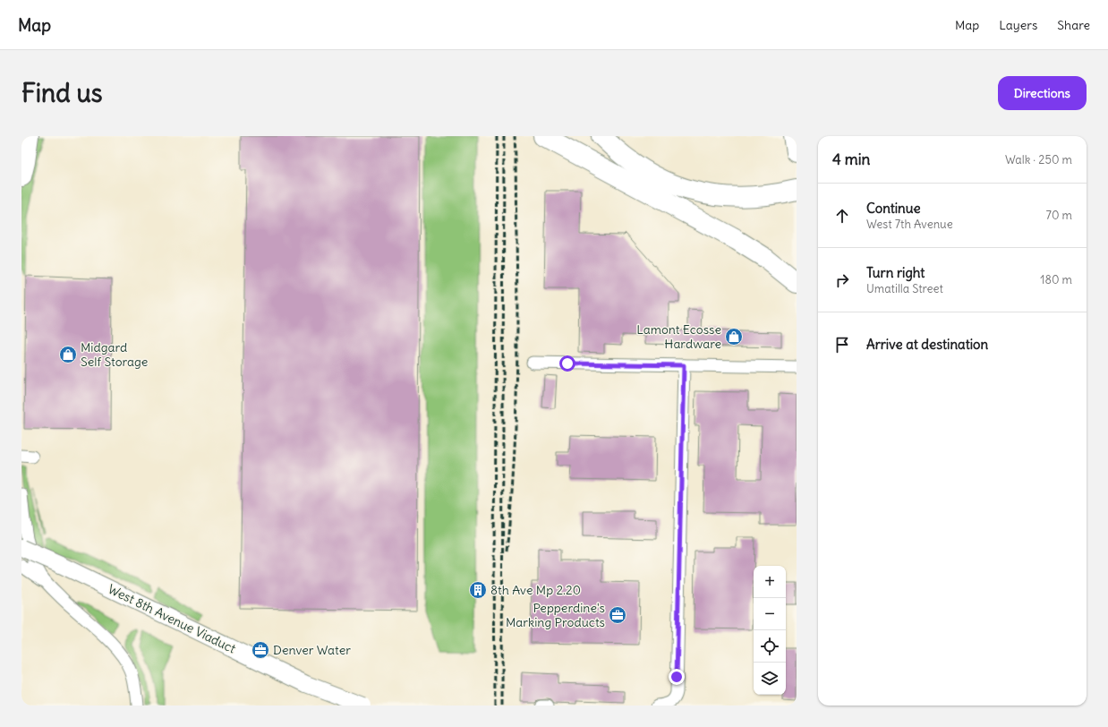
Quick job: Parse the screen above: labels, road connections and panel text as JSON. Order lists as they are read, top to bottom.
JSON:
{
  "streets": {
    "main road": ["West 8th Avenue Viaduct"]
  },
  "places": {
    "shop": ["Lamont Ecosse Hardware", "Midgard Self Storage"],
    "building": ["8th Ave Mp 2.20"],
    "office": ["Pepperdine's Marking Products", "Denver Water"]
  },
  "page": {
    "header": "Map",
    "nav": ["Map", "Layers", "Share"],
    "buttons": "Directions",
    "title": "Find us",
    "heading": ["4 min", "Walk · 250 m"],
    "list": [
      ["Continue", "West 7th Avenue", "70 m"],
      ["Turn right", "Umatilla Street", "180 m"],
      "Arrive at destination"
    ],
    "map_buttons": ["+", "−"]
  }
}
